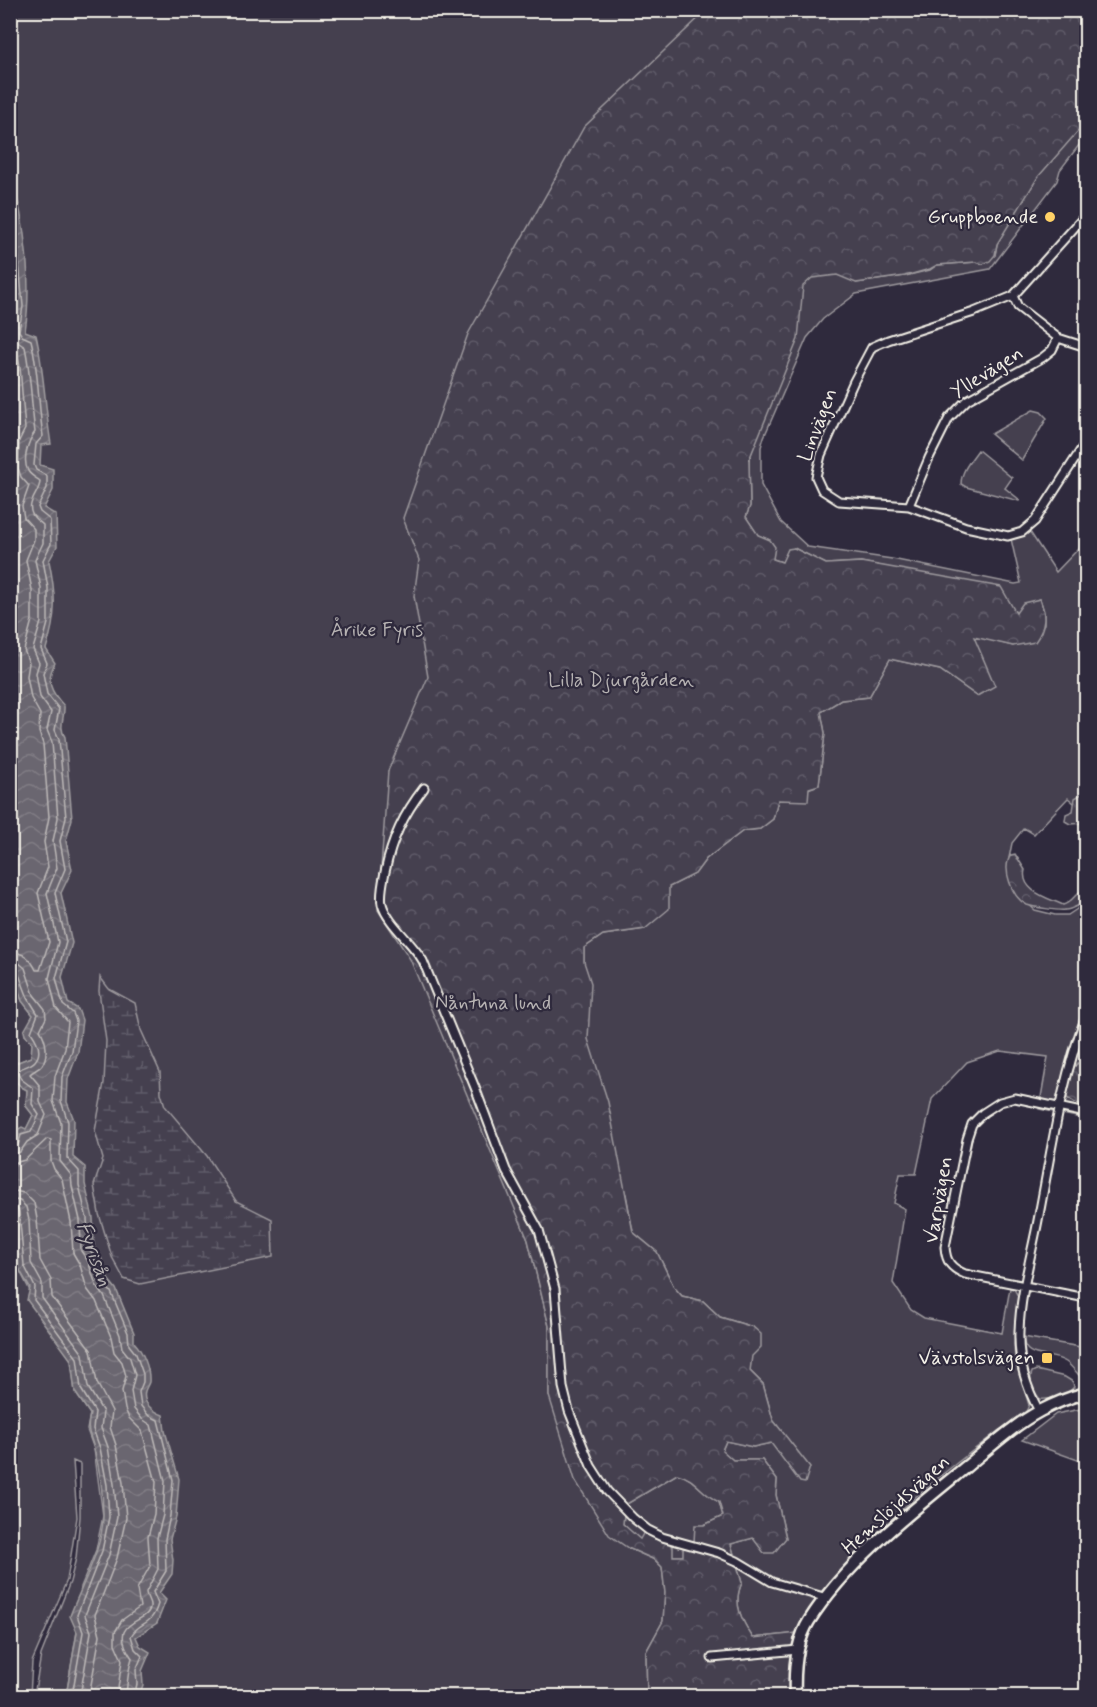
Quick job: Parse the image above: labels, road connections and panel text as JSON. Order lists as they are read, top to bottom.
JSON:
{
  "streets": {
    "street": [
      "Yllevägen",
      "Linvägen",
      "Varpvägen",
      "Hemslöjdsvägen"
    ]
  },
  "crossings": [
    ["Yllevägen", "Linvägen"]
  ],
  "water": ["Fyrisån"],
  "parks": ["Årike Fyris", "Lilla Djurgården", "Nåntuna lund"],
  "places": {
    "other": ["Gruppboende"],
    "transit": ["Vävstolsvägen"]
  }
}
